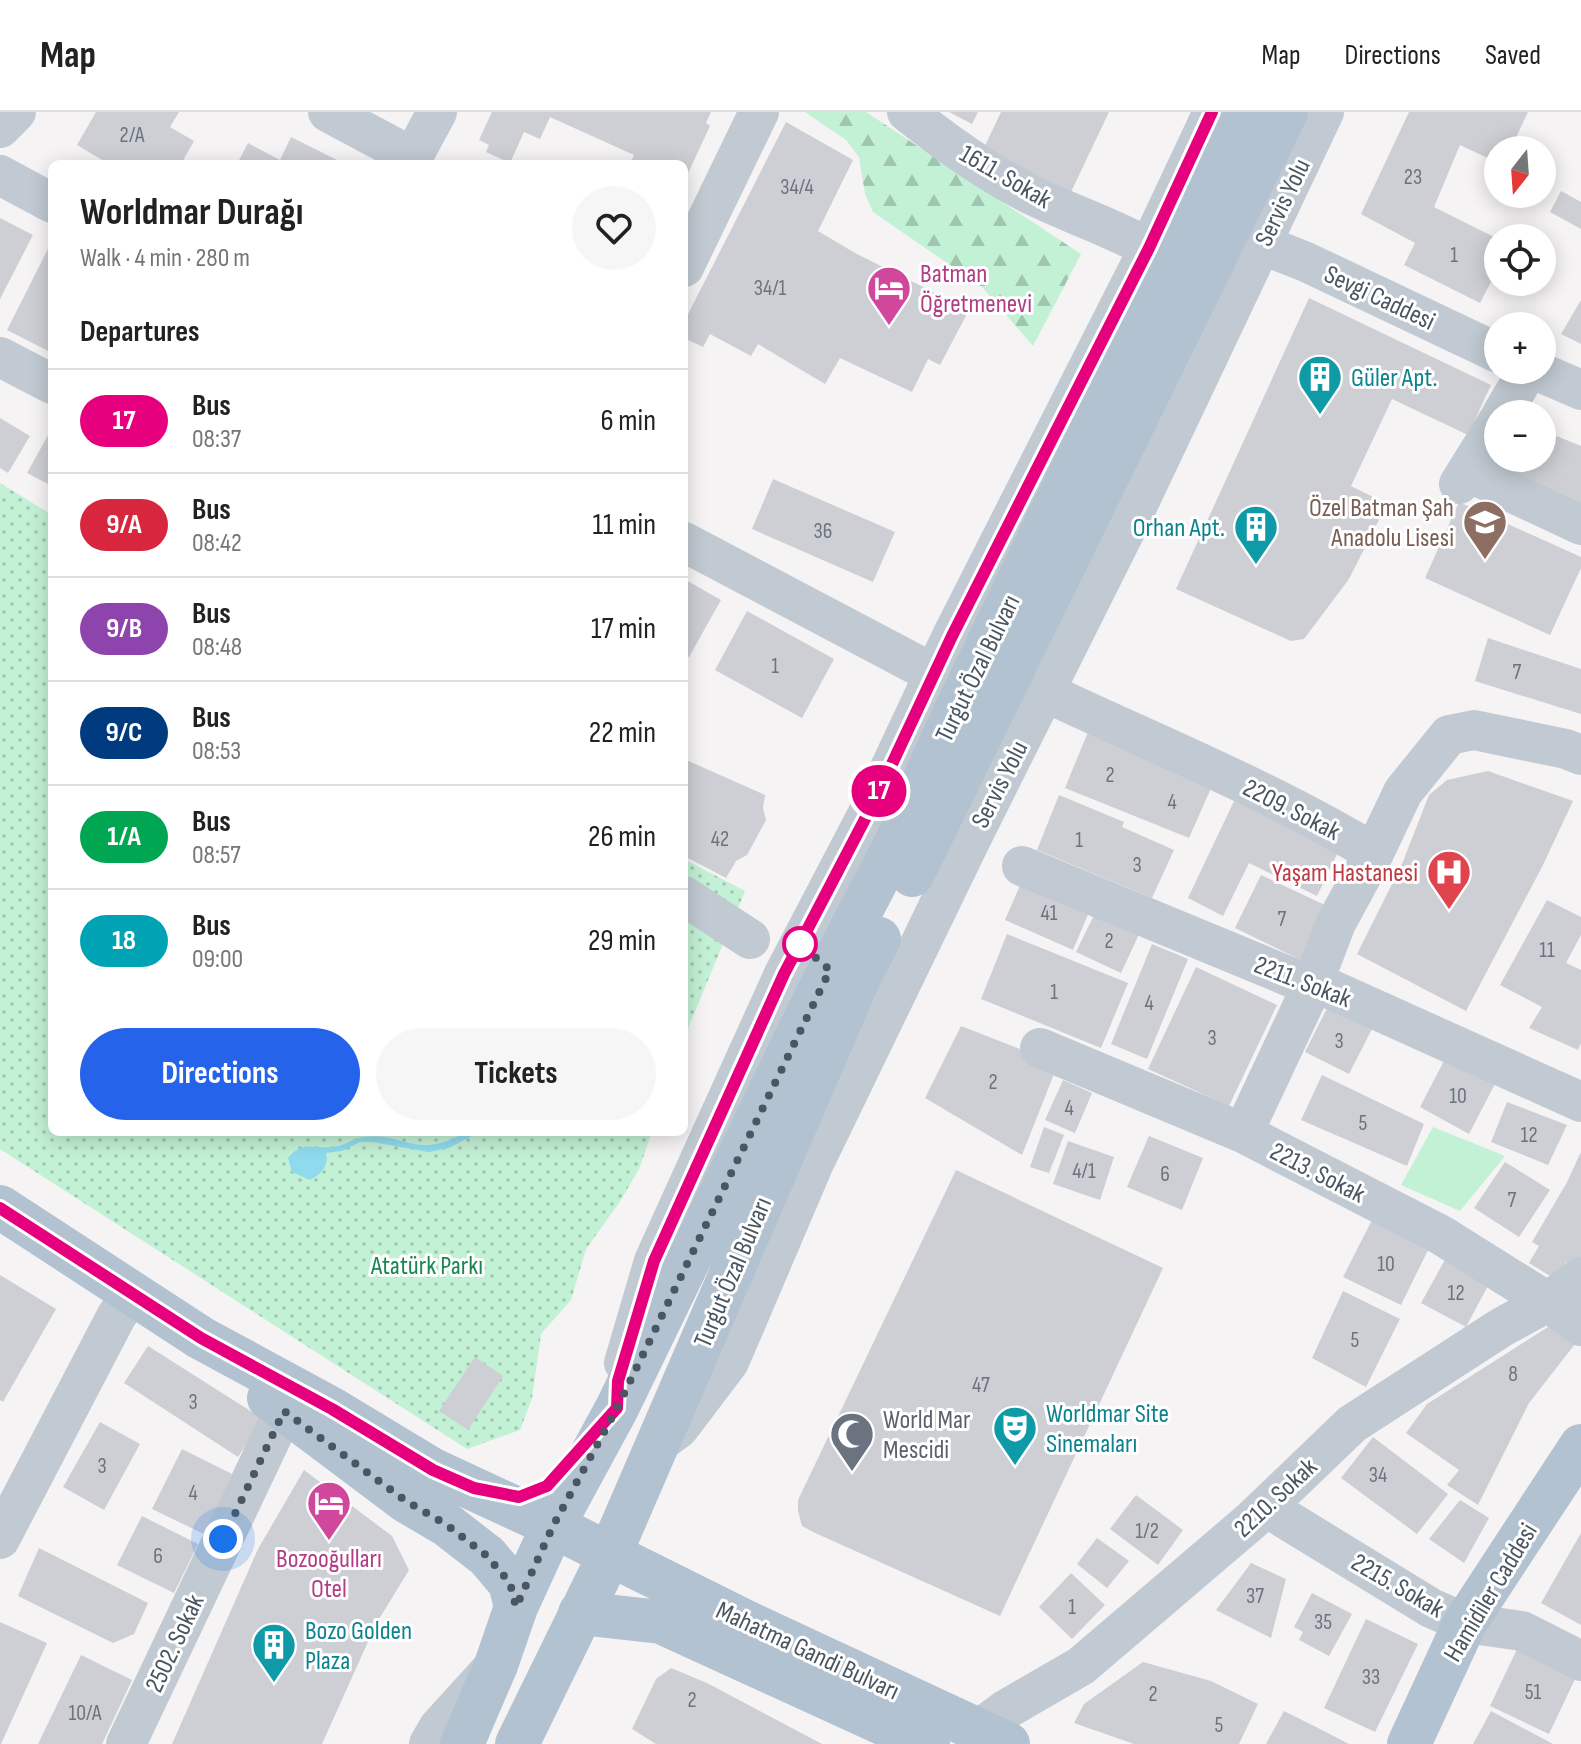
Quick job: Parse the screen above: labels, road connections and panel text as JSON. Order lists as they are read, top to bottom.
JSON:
{
  "streets": {
    "main road": ["Turgut Özal Bulvarı", "Hamidiler Caddesi", "Mahatma Gandi Bulvarı"],
    "street": [
      "1611. Sokak",
      "Servis Yolu",
      "Sevgi Caddesi",
      "2209. Sokak",
      "2211. Sokak",
      "2213. Sokak",
      "2210. Sokak",
      "2215. Sokak",
      "2502. Sokak"
    ]
  },
  "crossings": [
    ["Servis Yolu", "Sevgi Caddesi"],
    ["Servis Yolu", "Turgut Özal Bulvarı"],
    ["Servis Yolu", "2209. Sokak"],
    ["Turgut Özal Bulvarı", "Mahatma Gandi Bulvarı"],
    ["2213. Sokak", "2210. Sokak"],
    ["2210. Sokak", "2215. Sokak"],
    ["2210. Sokak", "Mahatma Gandi Bulvarı"],
    ["2215. Sokak", "Hamidiler Caddesi"]
  ],
  "parks": ["Atatürk Parkı"],
  "places": {
    "hotel": ["Batman Öğretmenevi", "Bozooğulları Otel"],
    "building": ["Güler Apt.", "Orhan Apt.", "Bozo Golden Plaza"],
    "school or university": ["Özel Batman Şah Anadolu Lisesi"],
    "hospital": ["Yaşam Hastanesi"],
    "theatre": ["Worldmar Site Sinemaları"],
    "mosque": ["World Mar Mescidi"]
  },
  "lines": ["bus line 17"],
  "house_numbers": [
    "2/A",
    "23",
    "34/4",
    "1",
    "34/1",
    "36",
    "1",
    "7",
    "2",
    "4",
    "42",
    "1",
    "3",
    "41",
    "7",
    "2",
    "11",
    "1",
    "4",
    "3",
    "3",
    "2",
    "10",
    "4",
    "5",
    "12",
    "4/1",
    "6",
    "7",
    "10",
    "12",
    "5",
    "8",
    "47",
    "3",
    "3",
    "34",
    "4",
    "1/2",
    "6",
    "37",
    "1",
    "35",
    "33",
    "51",
    "2",
    "2",
    "10/A",
    "5"
  ],
  "north": "bottom",
  "page": {
    "header": "Map",
    "nav": ["Map", "Directions", "Saved"],
    "on_map": "17",
    "map_buttons": ["+", "−"],
    "heading": [
      ["Worldmar Durağı", "Walk · 4 min · 280 m"],
      "Departures"
    ],
    "list": [
      {
        "mark": "17",
        "name": "Bus",
        "note": "08:37",
        "value": "6 min"
      },
      {
        "mark": "9/A",
        "name": "Bus",
        "note": "08:42",
        "value": "11 min"
      },
      {
        "mark": "9/B",
        "name": "Bus",
        "note": "08:48",
        "value": "17 min"
      },
      {
        "mark": "9/C",
        "name": "Bus",
        "note": "08:53",
        "value": "22 min"
      },
      {
        "mark": "1/A",
        "name": "Bus",
        "note": "08:57",
        "value": "26 min"
      },
      {
        "mark": "18",
        "name": "Bus",
        "note": "09:00",
        "value": "29 min"
      }
    ],
    "buttons": ["Directions", "Tickets"]
  }
}
